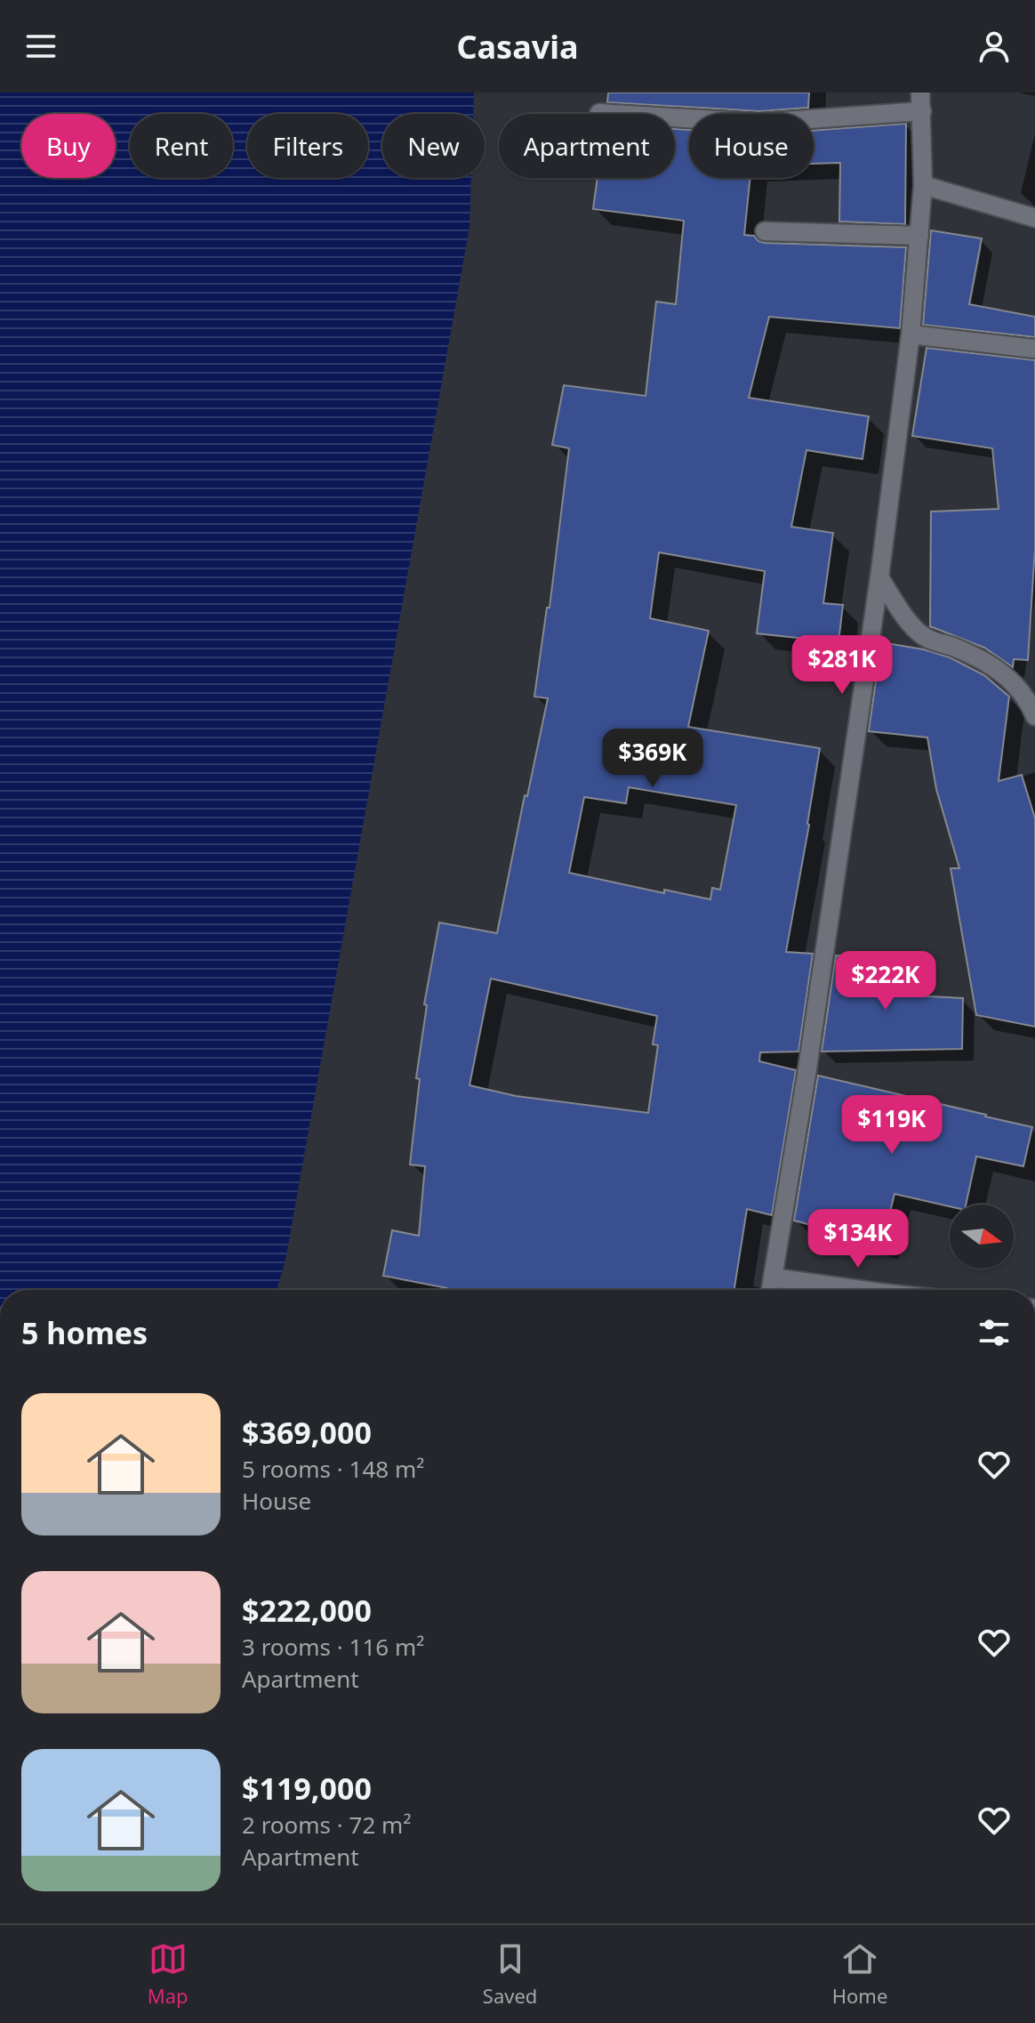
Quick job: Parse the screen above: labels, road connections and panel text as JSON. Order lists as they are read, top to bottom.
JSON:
{
  "north": "right",
  "page": {
    "header": "Casavia",
    "chip": [
      "Buy",
      "Rent",
      "Filters",
      "New",
      "Apartment",
      "House"
    ],
    "price": [
      "$281K",
      "$369K",
      "$222K",
      "$119K",
      "$134K"
    ],
    "heading": "5 homes",
    "list": [
      {
        "name": "$369,000",
        "note": "5 rooms · 148 m² · House"
      },
      {
        "name": "$222,000",
        "note": "3 rooms · 116 m² · Apartment"
      },
      {
        "name": "$119,000",
        "note": "2 rooms · 72 m² · Apartment"
      }
    ],
    "tabs": ["Map", "Saved", "Home"]
  }
}
